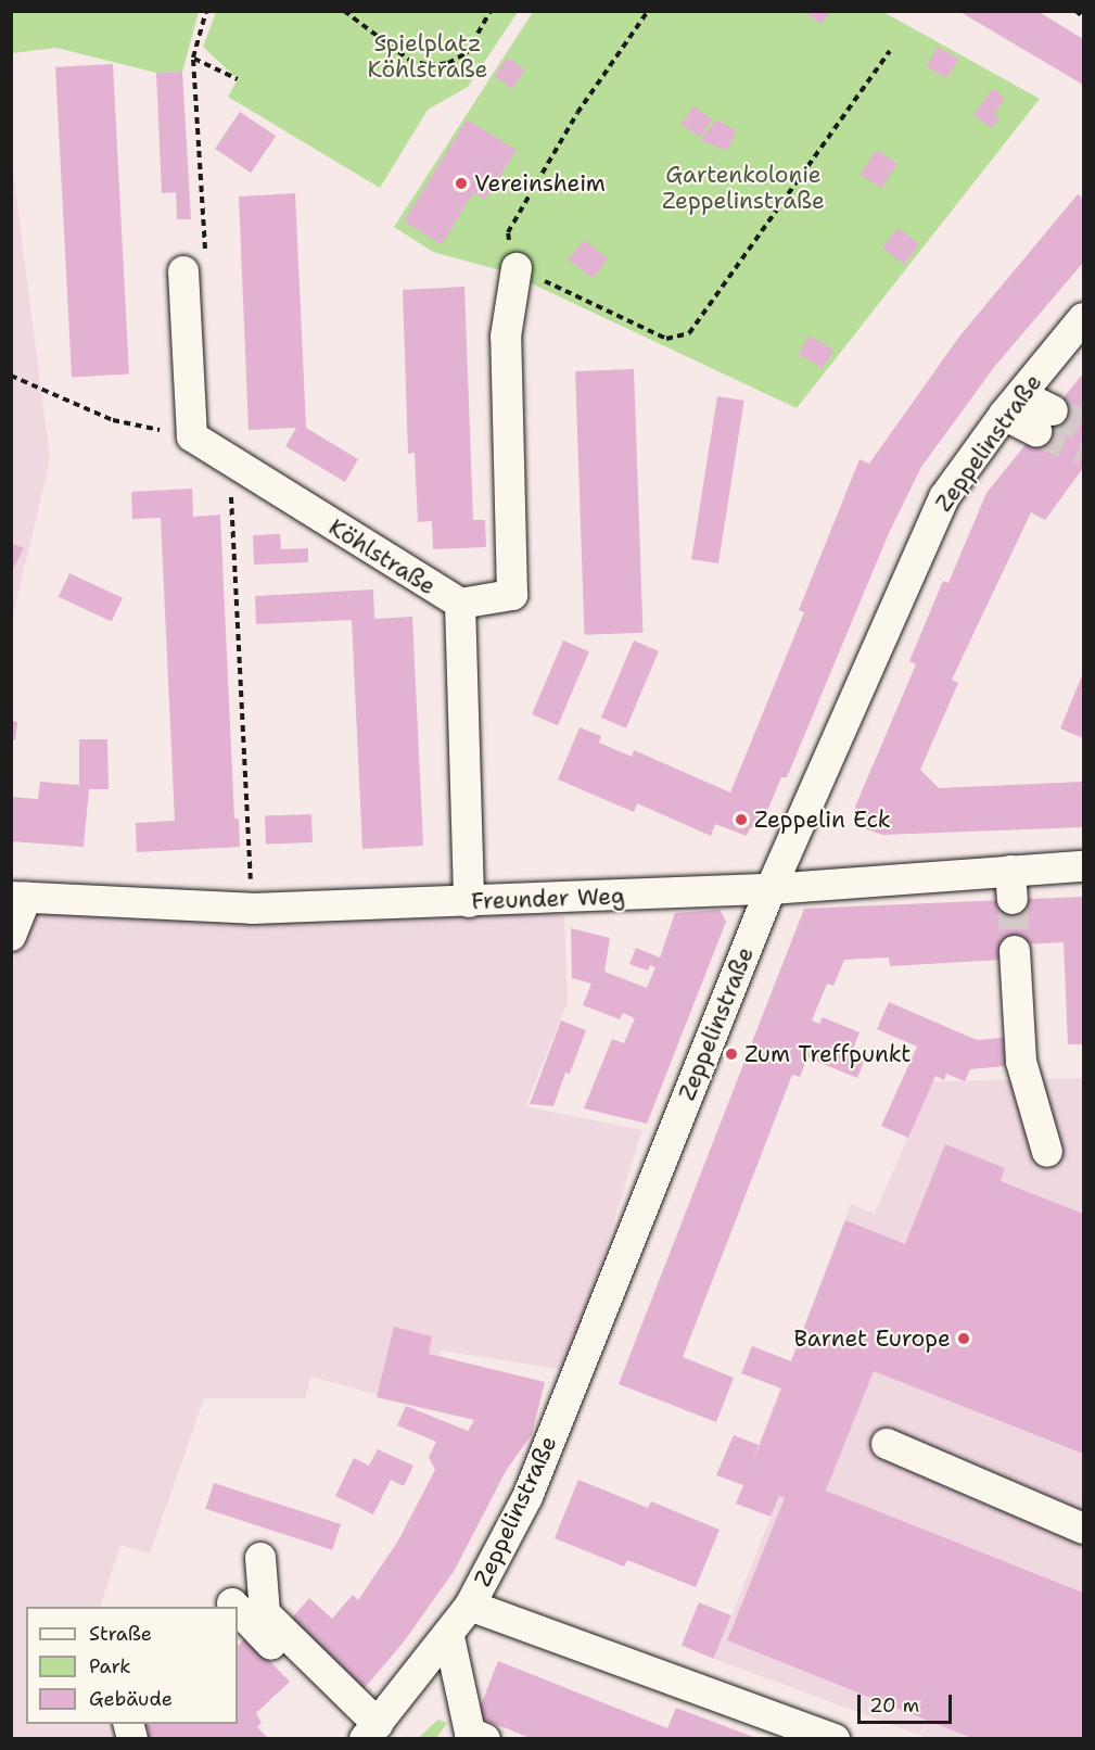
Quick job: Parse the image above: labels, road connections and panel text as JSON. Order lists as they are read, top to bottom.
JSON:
{
  "streets": {
    "street": ["Zeppelinstraße", "Köhlstraße", "Freunder Weg"]
  },
  "crossings": [
    ["Zeppelinstraße", "Freunder Weg"],
    ["Köhlstraße", "Freunder Weg"]
  ],
  "parks": ["Spielplatz Köhlstraße", "Gartenkolonie Zeppelinstraße"],
  "places": [
    "Vereinsheim",
    "Zeppelin Eck",
    "Zum Treffpunkt",
    "Barnet Europe"
  ],
  "legend": ["Straße", "Park", "Gebäude"],
  "scale_bar": "20 m"
}
